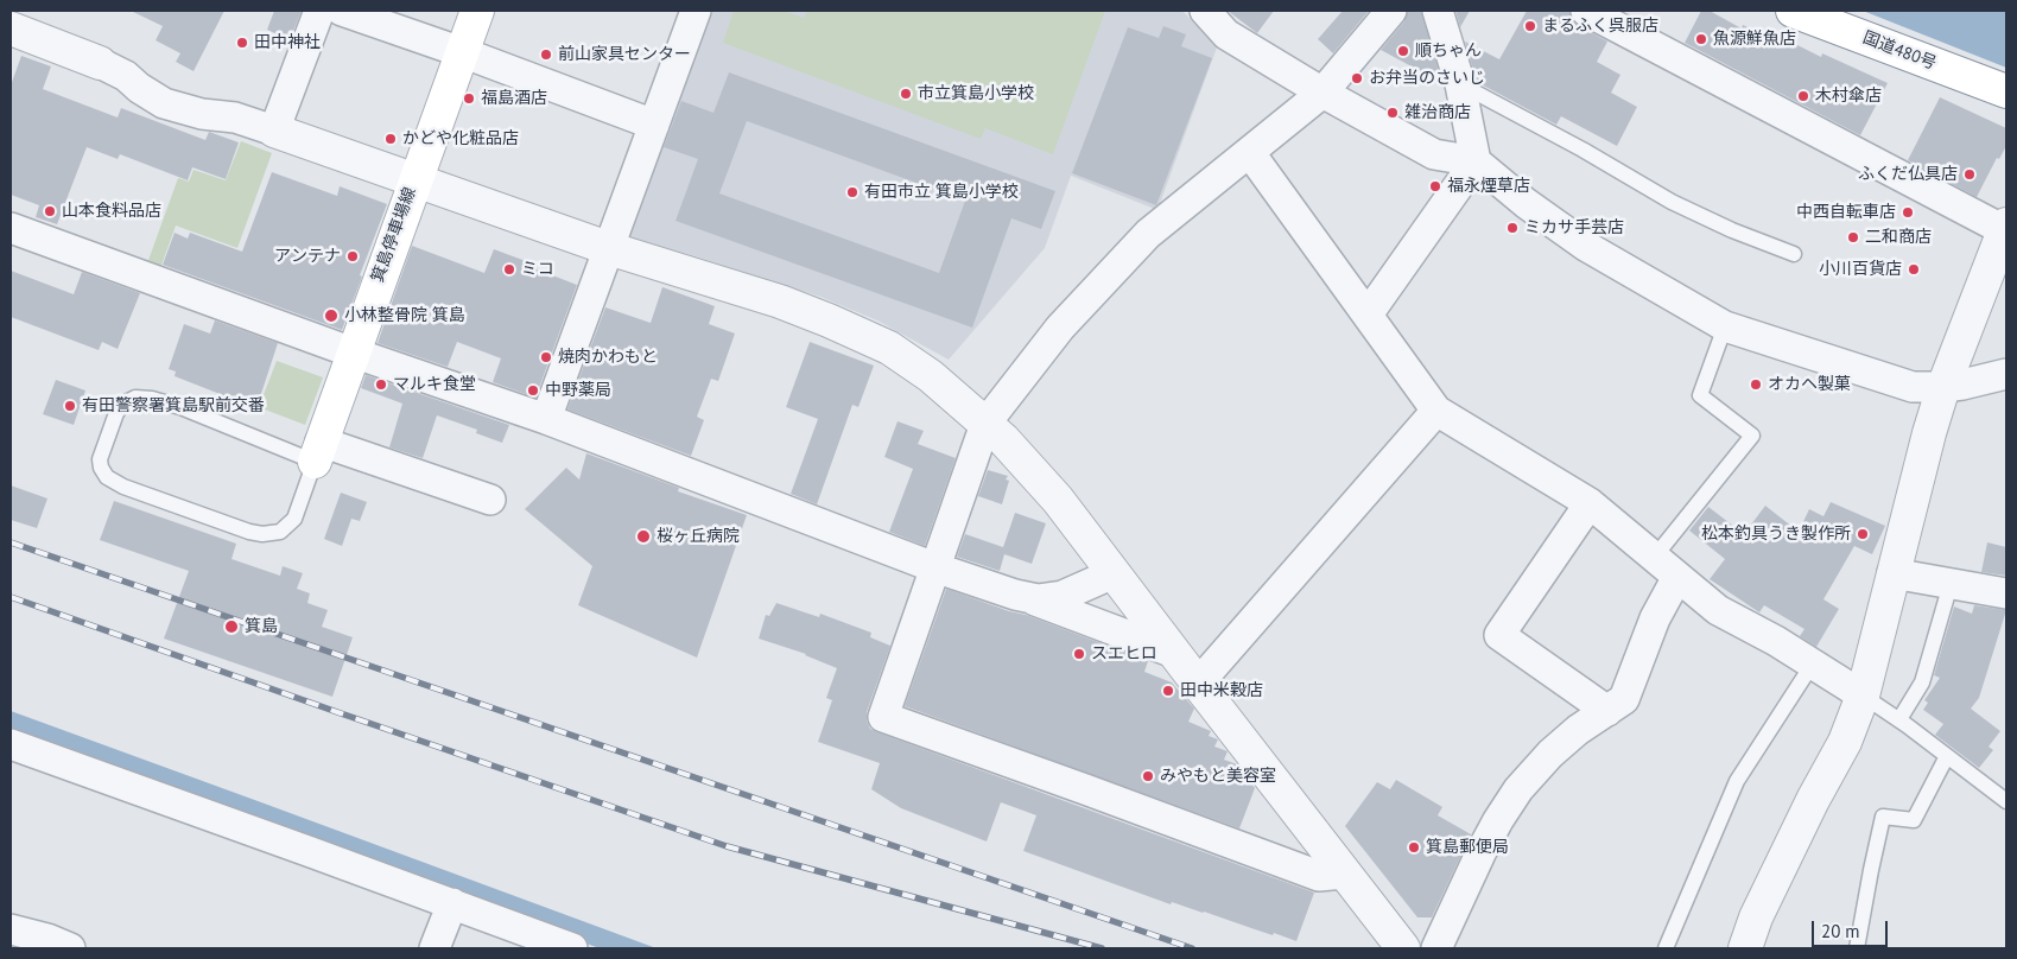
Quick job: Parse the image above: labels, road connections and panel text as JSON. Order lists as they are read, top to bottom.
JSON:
{
  "streets": {
    "main road": ["国道480号", "箕島停車場線"]
  },
  "places": [
    "まるふく呉服店",
    "魚源鮮魚店",
    "田中神社",
    "順ちゃん",
    "前山家具センター",
    "お弁当のさいじ",
    "市立箕島小学校",
    "木村傘店",
    "福島酒店",
    "雑治商店",
    "かどや化粧品店",
    "ふくだ仏具店",
    "福永煙草店",
    "有田市立 箕島小学校",
    "山本食料品店",
    "中西自転車店",
    "ミカサ手芸店",
    "二和商店",
    "アンテナ",
    "ミコ",
    "小川百貨店",
    "小林整骨院 箕島",
    "焼肉かわもと",
    "マルキ食堂",
    "オカヘ製菓",
    "中野薬局",
    "有田警察署箕島駅前交番",
    "松本釣具うき製作所",
    "桜ヶ丘病院",
    "箕島",
    "スエヒロ",
    "田中米穀店",
    "みやもと美容室",
    "箕島郵便局"
  ],
  "scale_bar": "20 m"
}
